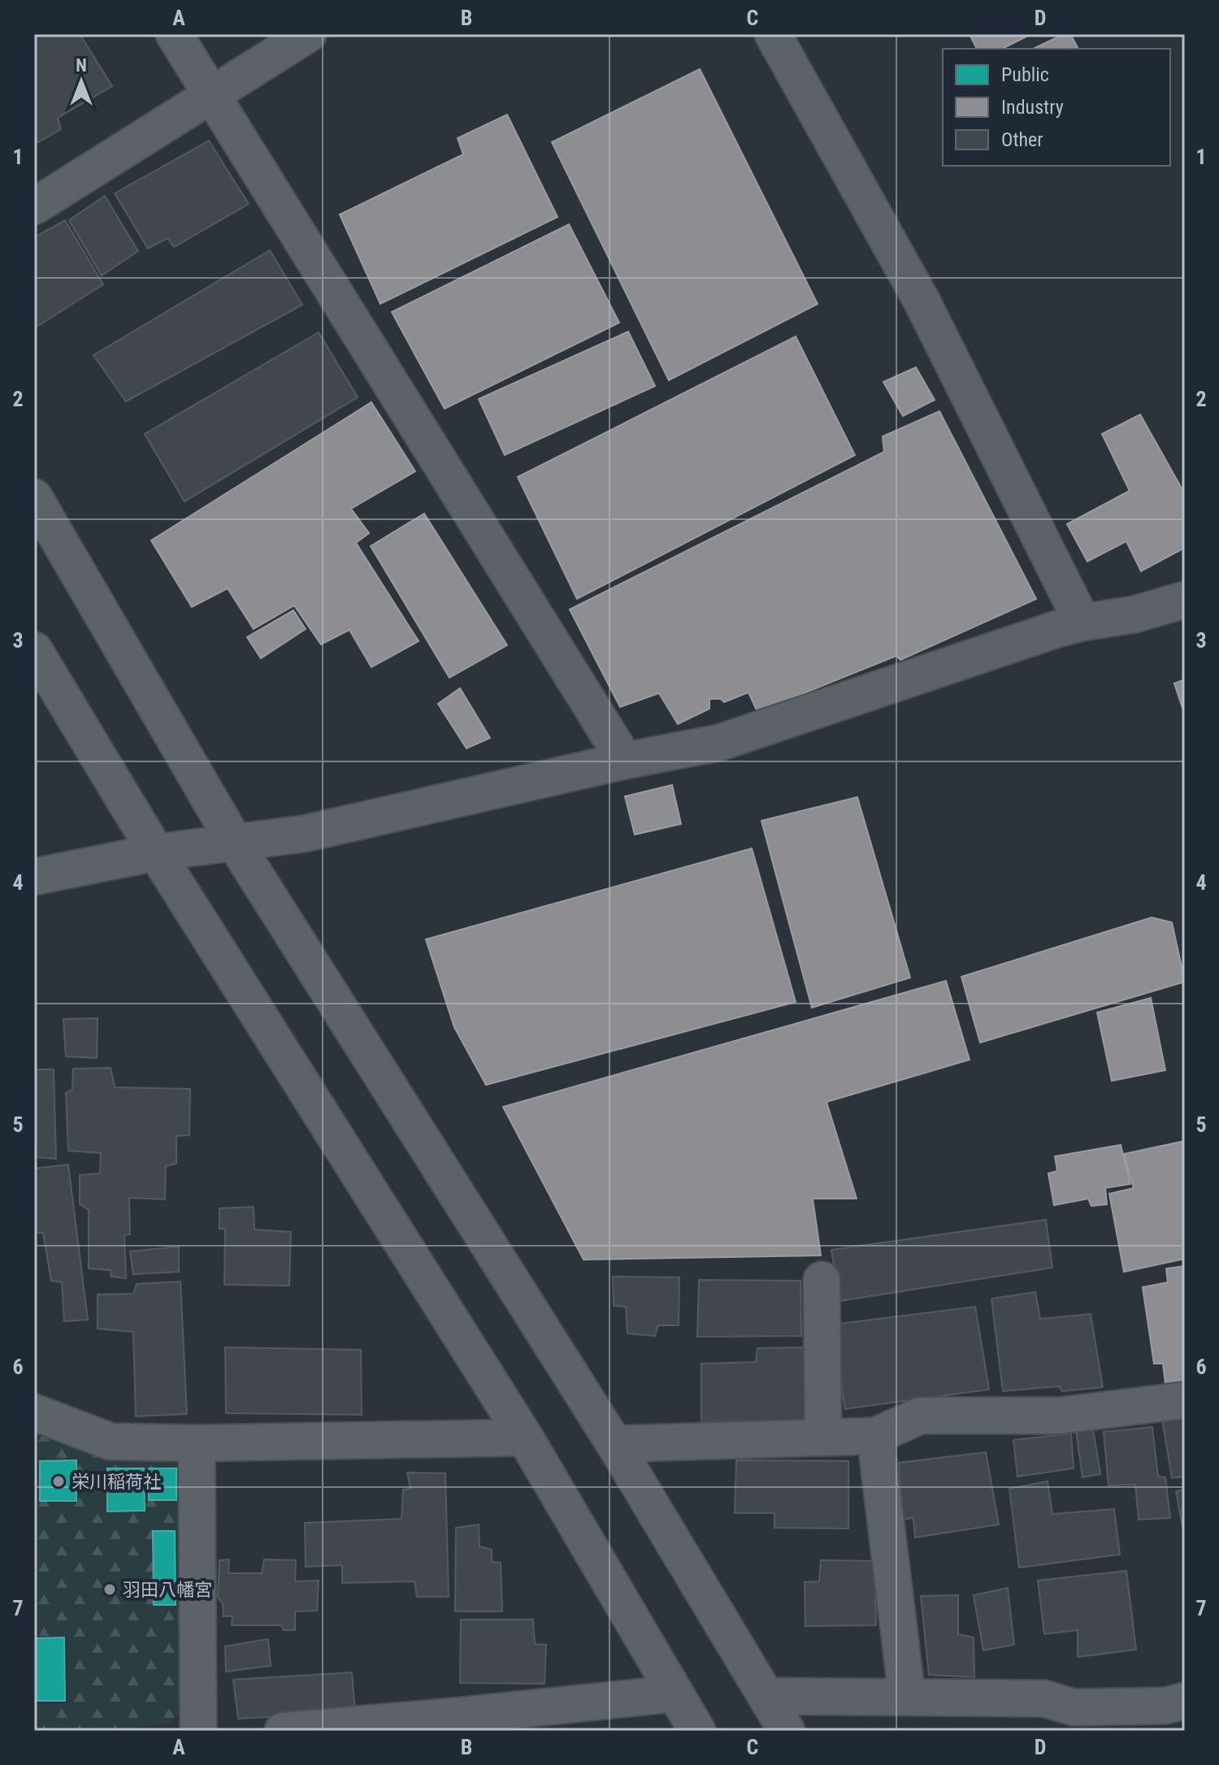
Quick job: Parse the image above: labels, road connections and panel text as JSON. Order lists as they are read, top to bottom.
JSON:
{
  "places": ["栄川稲荷社", "羽田八幡宮"],
  "legend": ["Public", "Industry", "Other"],
  "north": "top",
  "grid": {
    "columns": [
      "A",
      "B",
      "C",
      "D"
    ],
    "rows": [
      "1",
      "2",
      "3",
      "4",
      "5",
      "6",
      "7"
    ]
  }
}
